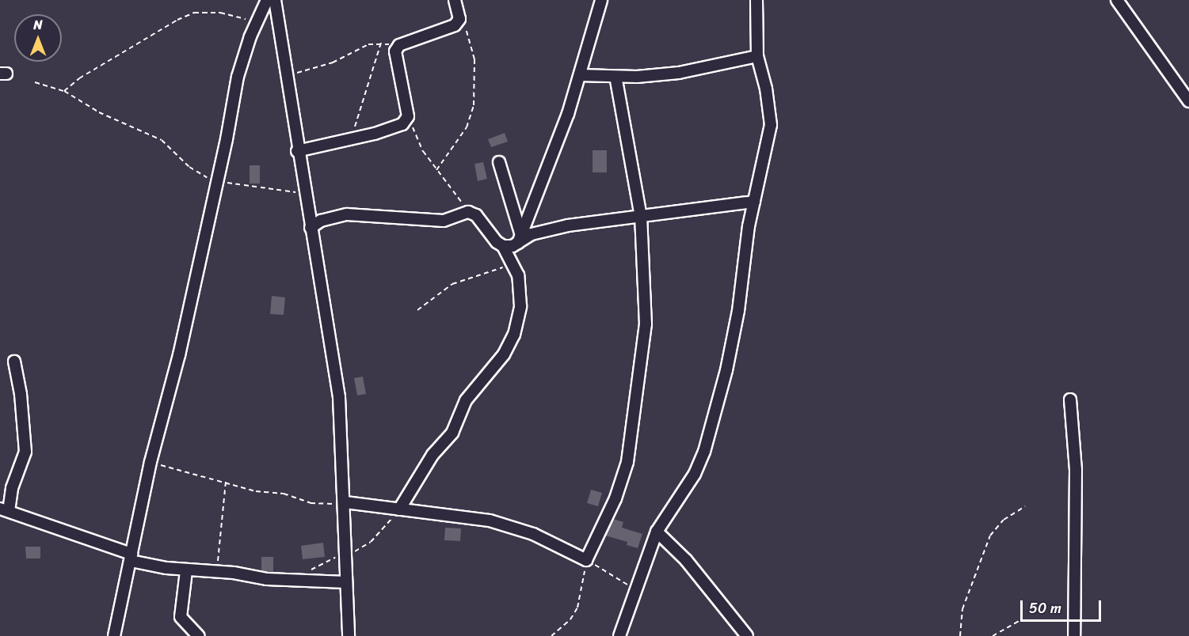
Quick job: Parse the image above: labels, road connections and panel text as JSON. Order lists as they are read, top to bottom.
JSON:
{
  "scale_bar": "50 m",
  "north": "top"
}
